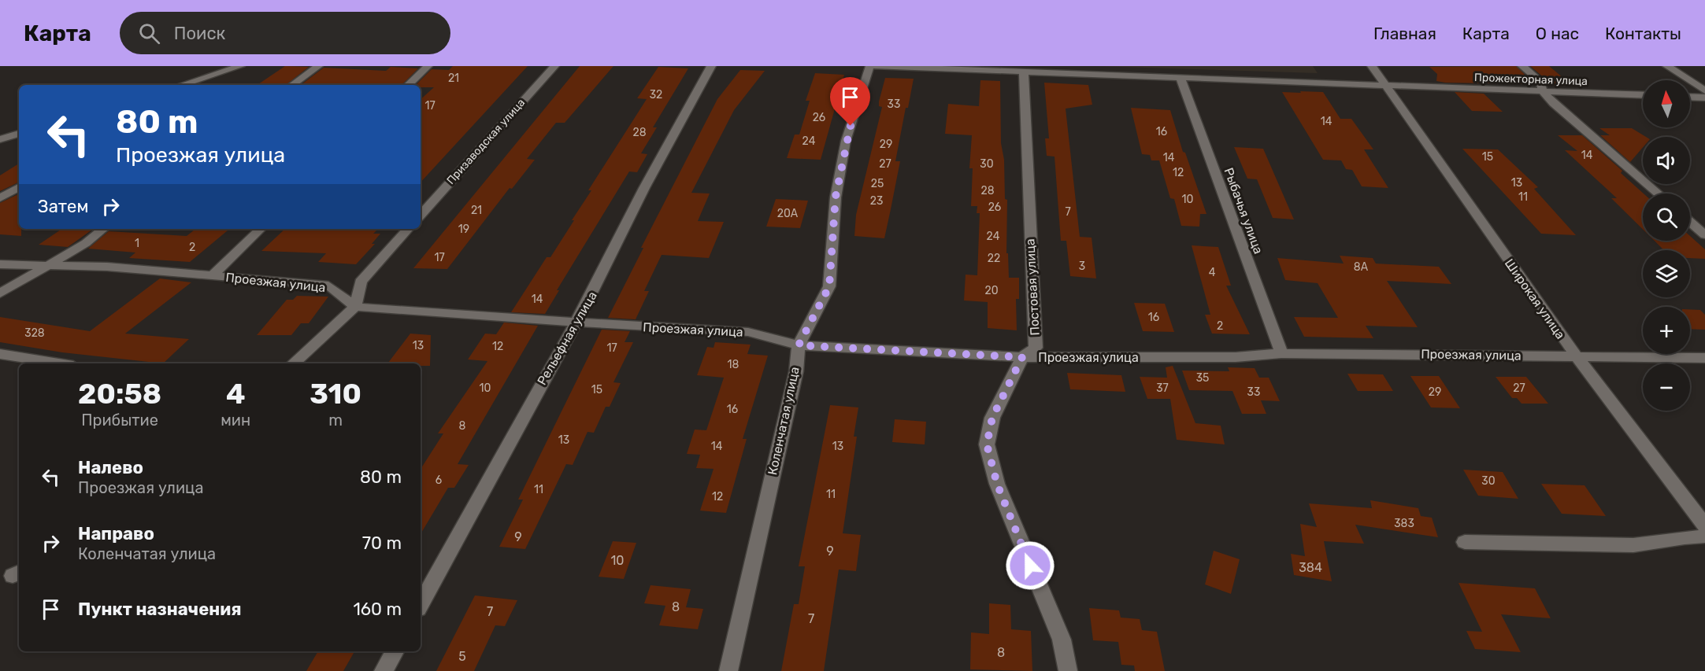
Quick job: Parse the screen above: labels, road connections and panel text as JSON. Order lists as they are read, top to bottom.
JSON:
{
  "streets": {
    "street": [
      "Прожекторная улица",
      "Призаводская улица",
      "Рыбачья улица",
      "Проезжая улица",
      "Постовая улица",
      "Широкая улица",
      "Рельефная улица",
      "Коленчатая улица"
    ]
  },
  "crossings": [
    ["Прожекторная улица", "Рыбачья улица"],
    ["Прожекторная улица", "Постовая улица"],
    ["Прожекторная улица", "Широкая улица"],
    ["Прожекторная улица", "Коленчатая улица"],
    ["Рыбачья улица", "Проезжая улица"],
    ["Проезжая улица", "Постовая улица"],
    ["Проезжая улица", "Широкая улица"],
    ["Проезжая улица", "Рельефная улица"],
    ["Проезжая улица", "Коленчатая улица"]
  ],
  "house_numbers": [
    "21",
    "32",
    "33",
    "17",
    "26",
    "14",
    "16",
    "28",
    "24",
    "29",
    "14",
    "15",
    "14",
    "27",
    "30",
    "12",
    "13",
    "25",
    "28",
    "11",
    "10",
    "23",
    "26",
    "21",
    "7",
    "20А",
    "19",
    "24",
    "1",
    "2",
    "17",
    "22",
    "3",
    "8А",
    "4",
    "20",
    "14",
    "16",
    "2",
    "328",
    "13",
    "12",
    "17",
    "18",
    "35",
    "10",
    "37",
    "27",
    "15",
    "33",
    "29",
    "16",
    "8",
    "13",
    "14",
    "13",
    "6",
    "30",
    "11",
    "11",
    "12",
    "383",
    "9",
    "9",
    "10",
    "384",
    "8",
    "7",
    "7",
    "8",
    "5"
  ],
  "north": "top",
  "page": {
    "header": "Карта",
    "search": "Поиск",
    "nav": [
      "Главная",
      "Карта",
      "О нас",
      "Контакты"
    ],
    "map_buttons": ["+", "−"],
    "turn": ["80 m", "Проезжая улица"],
    "then": "Затем",
    "eta": [
      "20:58",
      "Прибытие",
      "4",
      "мин",
      "310",
      "m"
    ],
    "list": [
      {
        "name": "Налево",
        "note": "Проезжая улица",
        "value": "80 m"
      },
      {
        "name": "Направо",
        "note": "Коленчатая улица",
        "value": "70 m"
      },
      {
        "name": "Пункт назначения",
        "value": "160 m"
      }
    ]
  }
}
